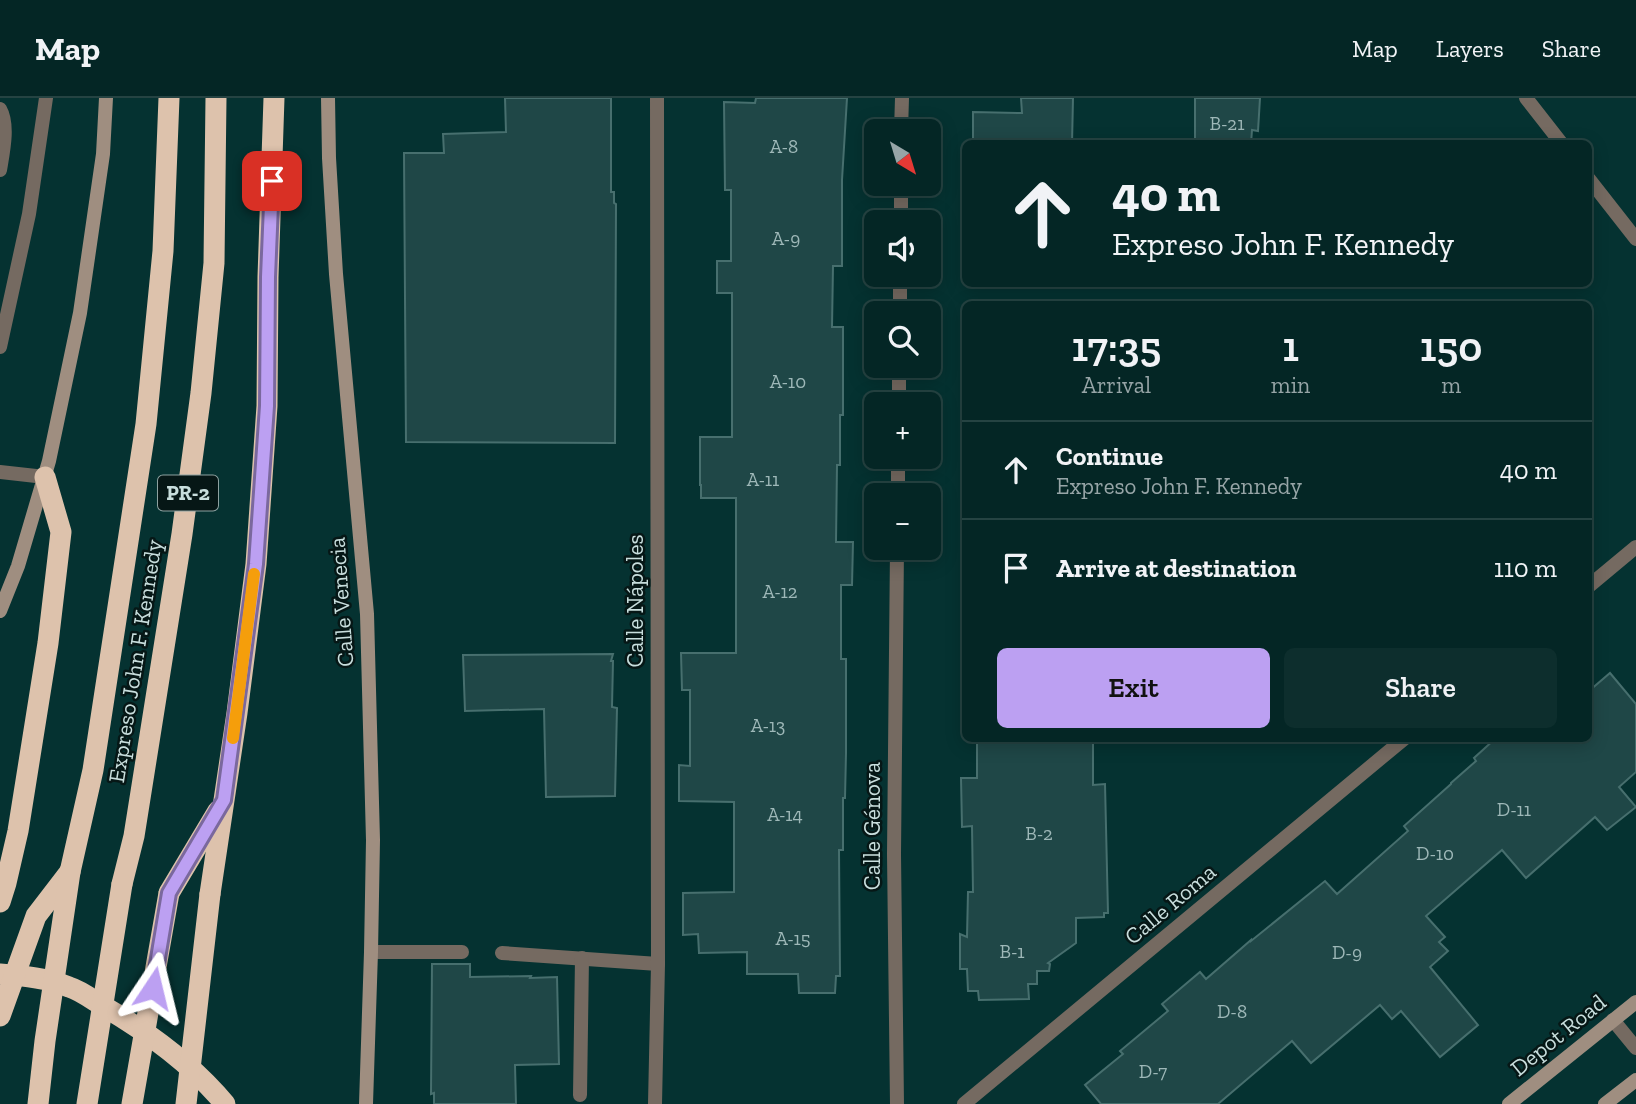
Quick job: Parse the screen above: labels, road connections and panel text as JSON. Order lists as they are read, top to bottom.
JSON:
{
  "streets": {
    "highway": ["PR-2", "Expreso John F. Kennedy"],
    "street": [
      "Calle Nápoles",
      "Calle Venecia",
      "Calle Génova",
      "Calle Roma",
      "Depot Road"
    ]
  },
  "house_numbers": [
    "B-21",
    "A-8",
    "A-9",
    "A-10",
    "A-11",
    "A-12",
    "A-13",
    "D-11",
    "A-14",
    "B-2",
    "D-10",
    "A-15",
    "B-1",
    "D-9",
    "D-8",
    "D-7"
  ],
  "north": "bottom right",
  "page": {
    "header": "Map",
    "nav": ["Map", "Layers", "Share"],
    "map_buttons": ["+", "−"],
    "turn": ["40 m", "Expreso John F. Kennedy"],
    "eta": [
      "17:35",
      "Arrival",
      "1",
      "min",
      "150",
      "m"
    ],
    "list": [
      {
        "name": "Continue",
        "note": "Expreso John F. Kennedy",
        "value": "40 m"
      },
      {
        "name": "Arrive at destination",
        "value": "110 m"
      }
    ],
    "buttons": ["Exit", "Share"]
  }
}
